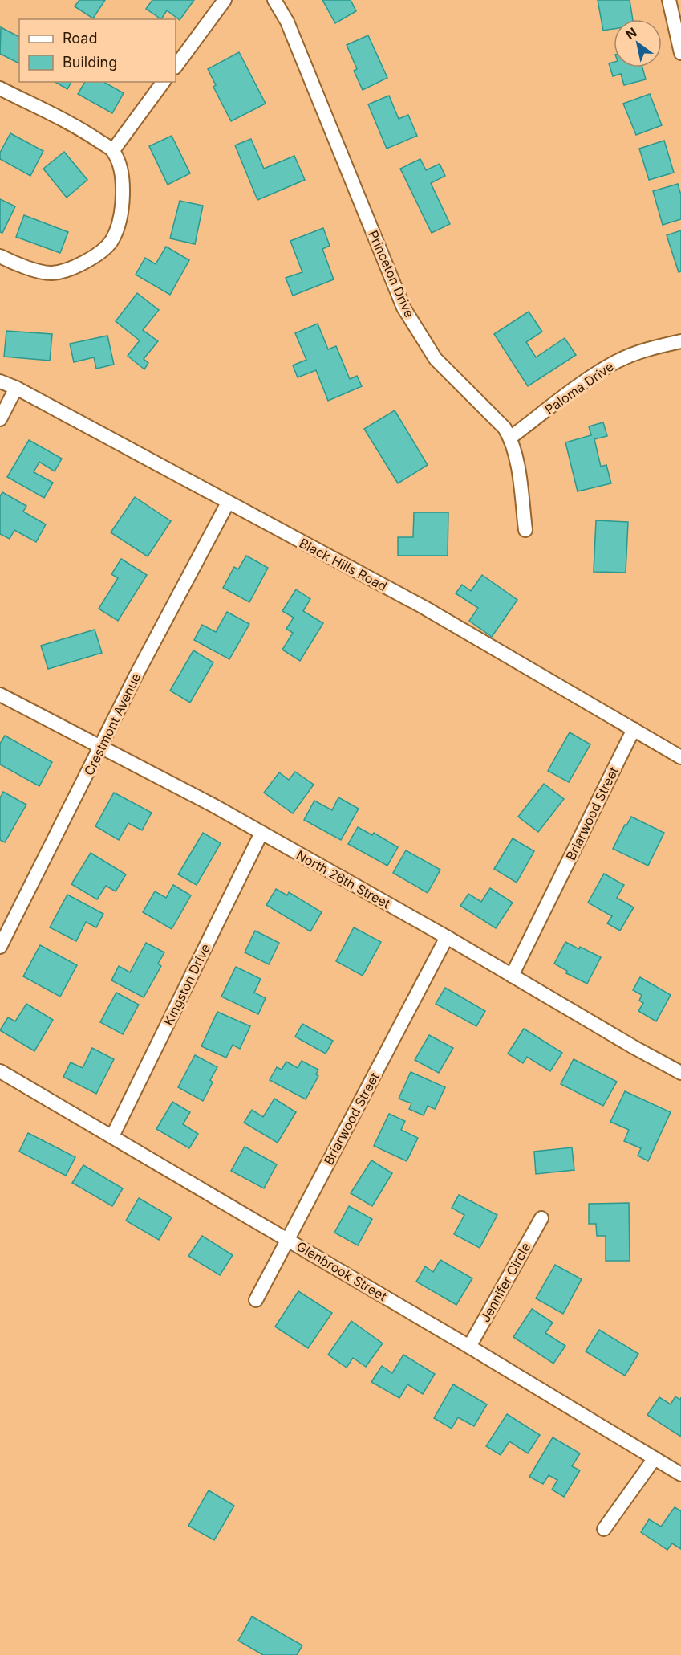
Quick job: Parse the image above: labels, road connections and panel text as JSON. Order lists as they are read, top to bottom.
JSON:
{
  "streets": {
    "street": [
      "Princeton Drive",
      "Paloma Drive",
      "Black Hills Road",
      "Crestmont Avenue",
      "Briarwood Street",
      "North 26th Street",
      "Kingston Drive",
      "Glenbrook Street",
      "Jennifer Circle"
    ]
  },
  "crossings": [
    ["Princeton Drive", "Paloma Drive"],
    ["Black Hills Road", "Crestmont Avenue"],
    ["Black Hills Road", "Briarwood Street"],
    ["Crestmont Avenue", "North 26th Street"],
    ["Briarwood Street", "North 26th Street"],
    ["Briarwood Street", "Glenbrook Street"],
    ["North 26th Street", "Kingston Drive"],
    ["Kingston Drive", "Glenbrook Street"],
    ["Glenbrook Street", "Jennifer Circle"]
  ],
  "legend": ["Road", "Building"],
  "north": "top left"
}
